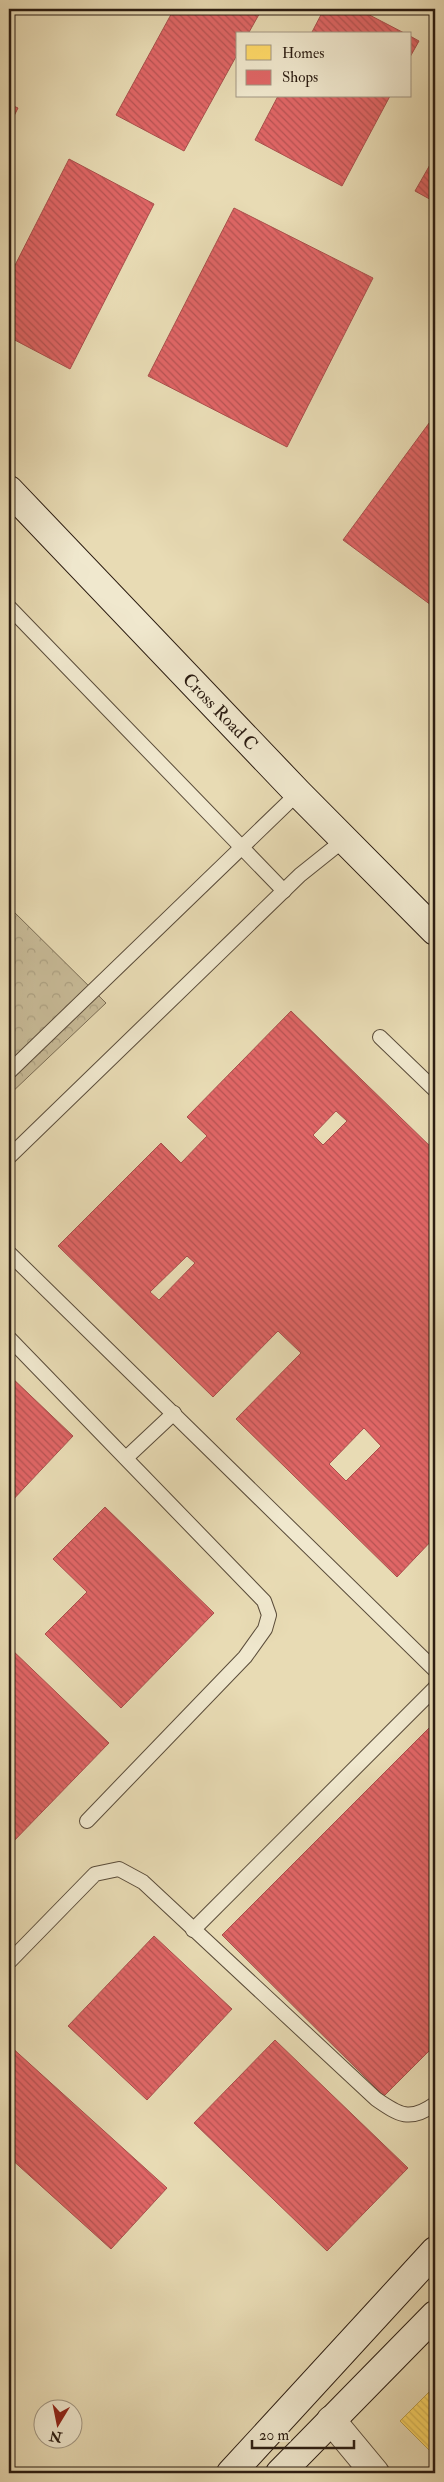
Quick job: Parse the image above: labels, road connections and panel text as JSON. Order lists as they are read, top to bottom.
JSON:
{
  "streets": {
    "main road": ["Cross Road C"]
  },
  "legend": ["Homes", "Shops"],
  "scale_bar": "20 m",
  "north": "bottom"
}
